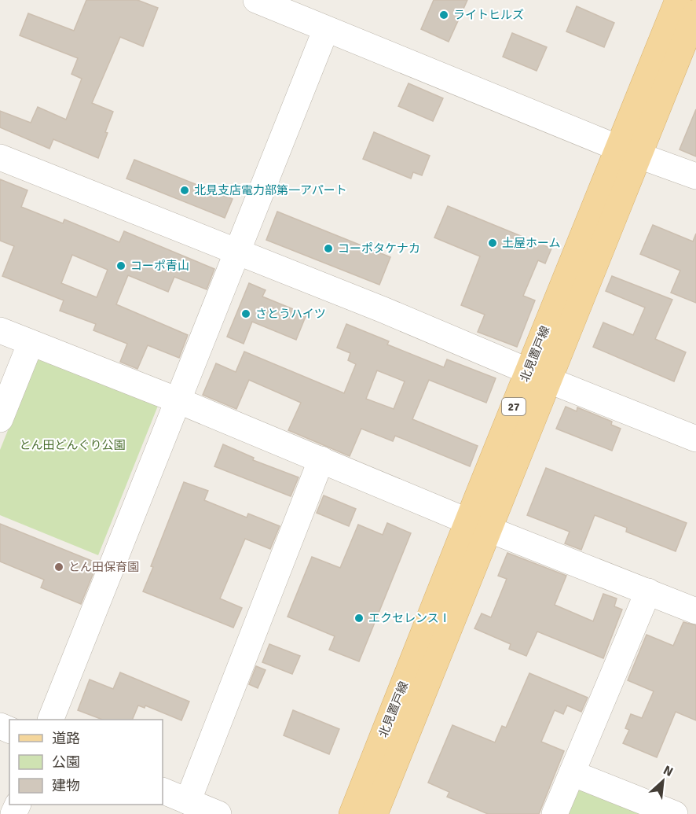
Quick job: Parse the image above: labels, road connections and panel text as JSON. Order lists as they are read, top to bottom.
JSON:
{
  "streets": {
    "main road": ["北見置戸線", "27"]
  },
  "parks": ["とん田どんぐり公園"],
  "places": [
    "ライトヒルズ",
    "北見支店電力部第一アパート",
    "土屋ホーム",
    "コーポタケナカ",
    "コーポ青山",
    "さとうハイツ",
    "とん田保育園",
    "エクセレンスⅠ"
  ],
  "legend": ["道路", "公園", "建物"],
  "north": "top right"
}
